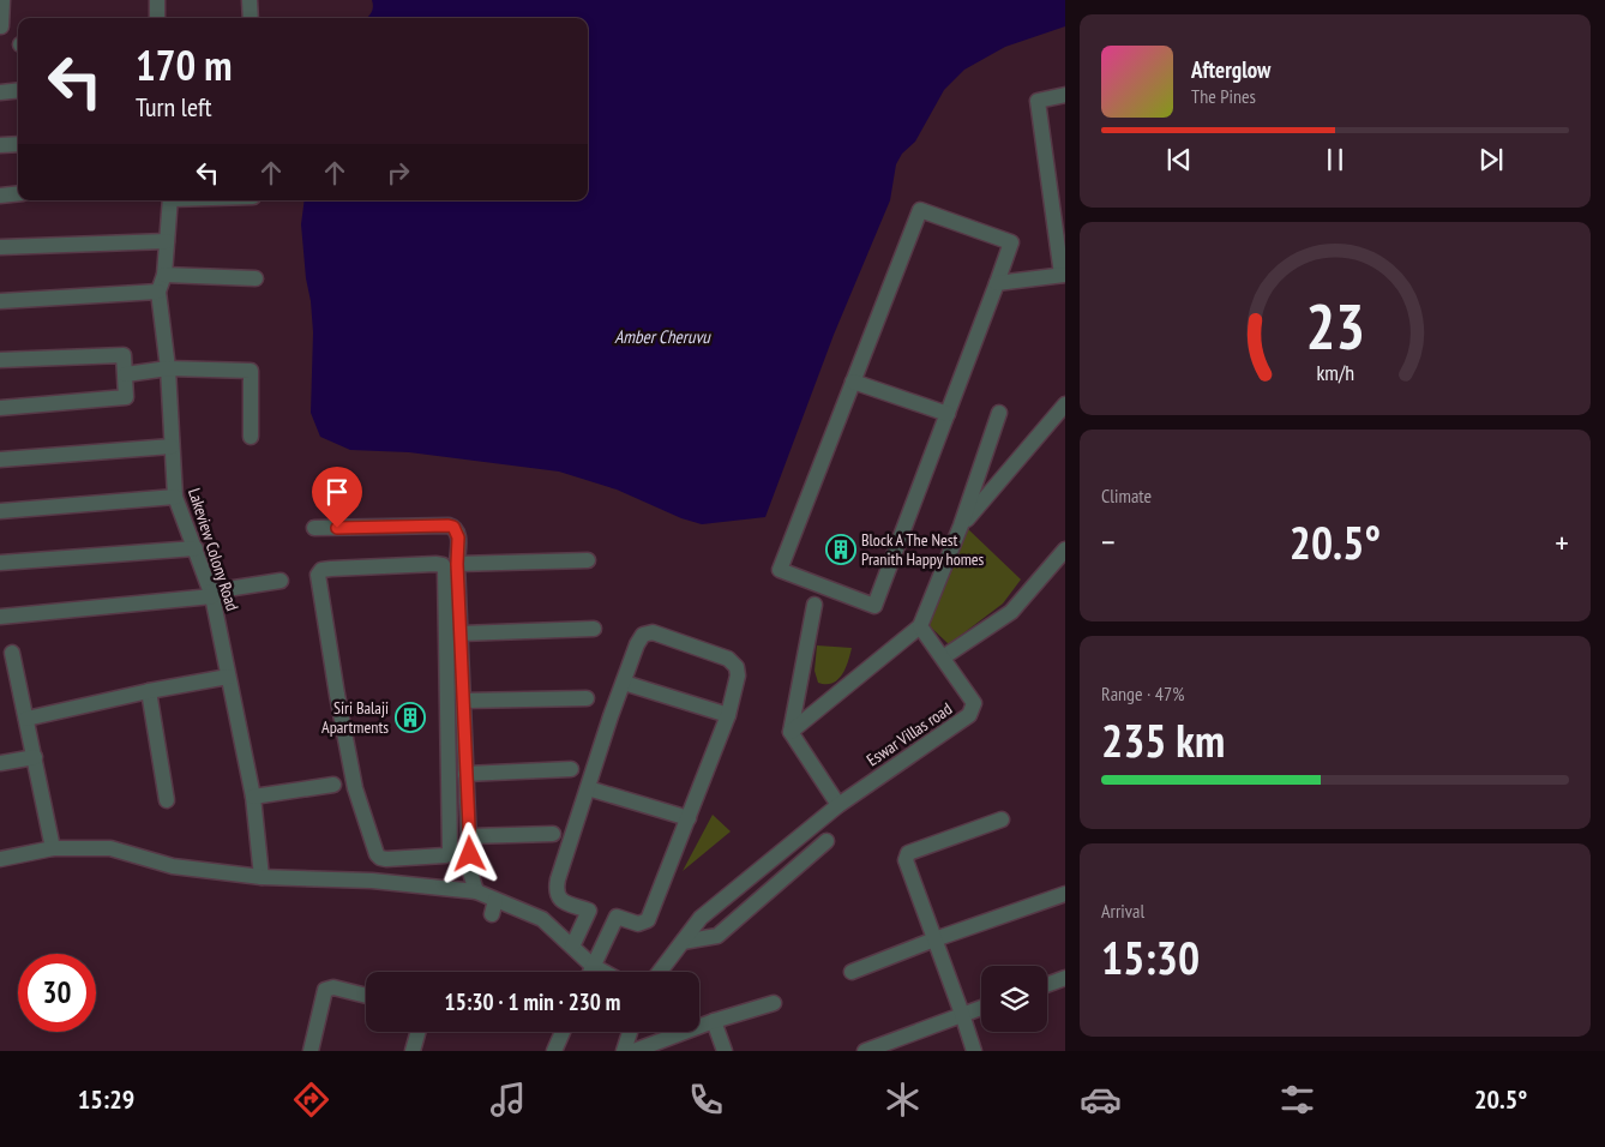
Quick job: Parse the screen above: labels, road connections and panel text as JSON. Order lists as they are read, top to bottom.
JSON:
{
  "streets": {
    "street": ["Lakeview Colony Road", "Eswar Villas road"]
  },
  "water": ["Amber Cheruvu"],
  "places": {
    "building": ["Block A The Nest Pranith Happy homes", "Siri Balaji Apartments"]
  },
  "page": {
    "turn": ["170 m", "Turn left"],
    "song": ["Afterglow", "The Pines"],
    "tile": [
      "Climate",
      ["Range · 47%", "235 km"],
      ["Arrival", "15:30"]
    ],
    "heat": ["−", "20.5°", "+"],
    "limit": "30",
    "trip": "15:30 · 1 min · 230 m",
    "tabs": ["15:29", "20.5°"],
    "gauge": ["23", "km/h"]
  }
}
